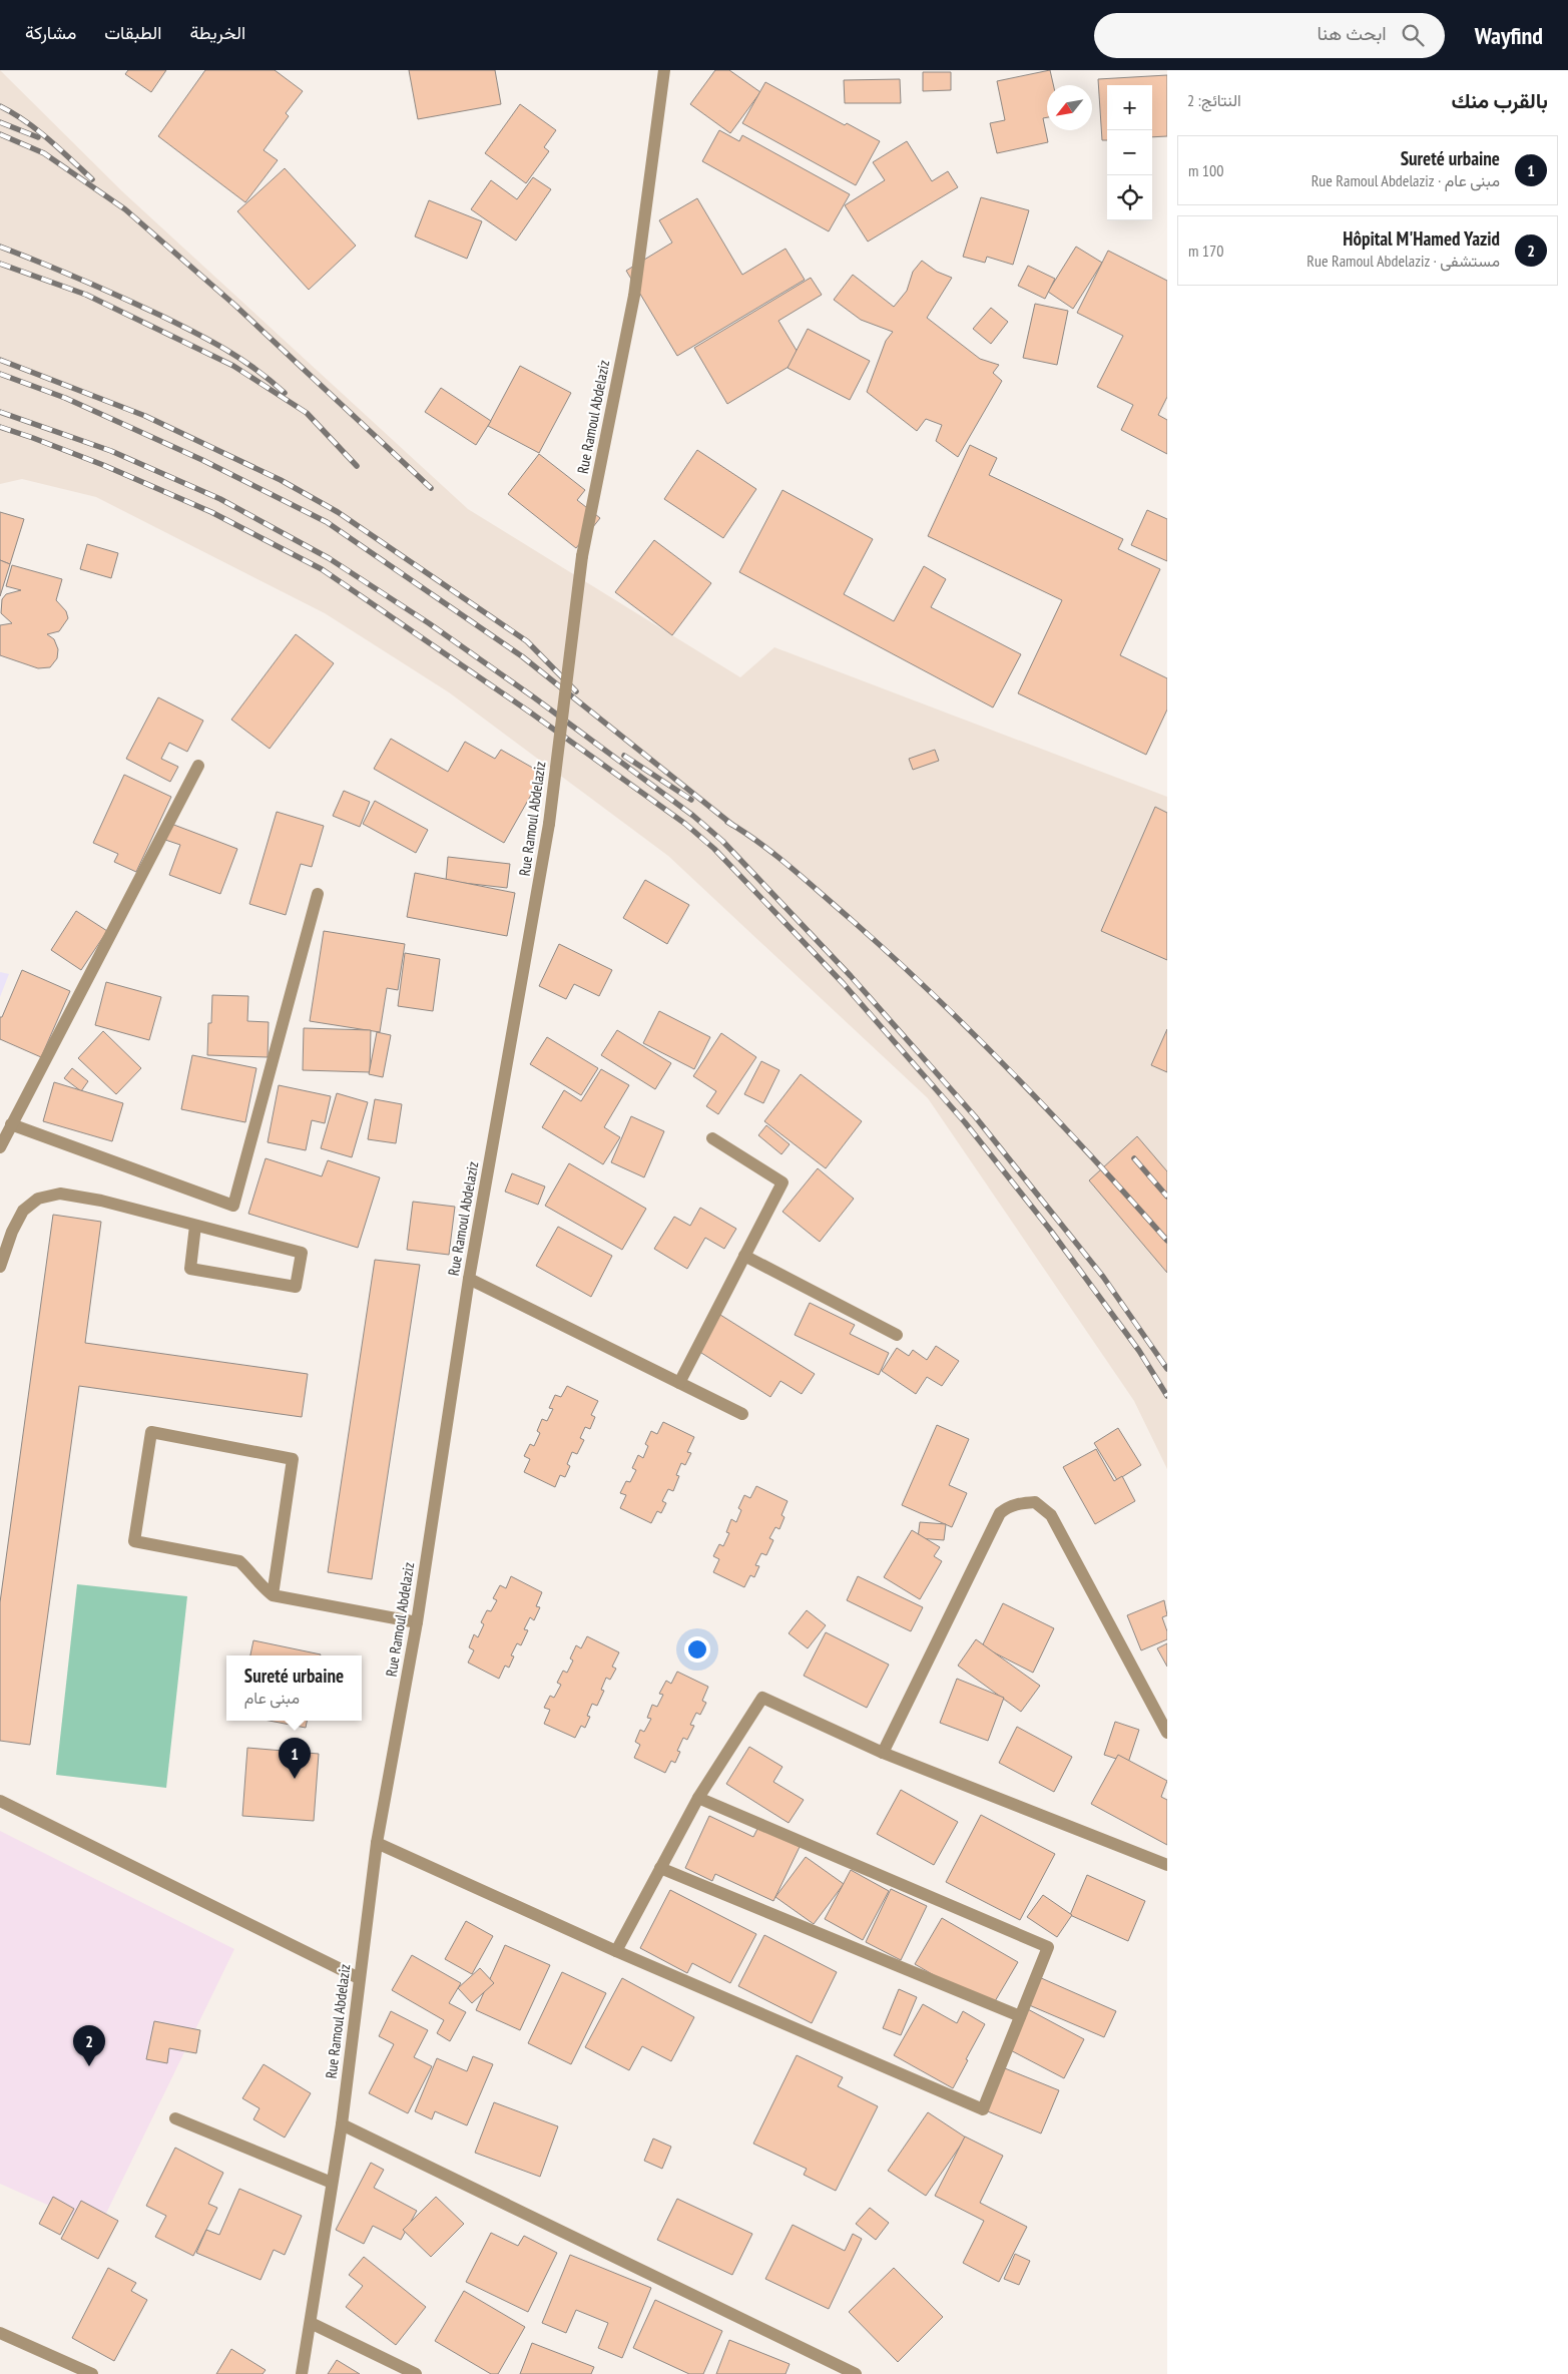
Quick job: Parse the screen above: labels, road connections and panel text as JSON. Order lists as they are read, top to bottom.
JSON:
{
  "streets": {
    "street": ["Rue Ramoul Abdelaziz"]
  },
  "north": "bottom left",
  "page": {
    "header": "Wayfind",
    "search": "ابحث هنا",
    "nav": ["الخريطة", "الطبقات", "مشاركة"],
    "heading": ["بالقرب منك", "النتائج: 2"],
    "map_buttons": ["+", "−"],
    "list": [
      {
        "mark": "1",
        "name": "Sureté urbaine",
        "note": "مبنى عام · Rue Ramoul Abdelaziz",
        "value": "100 m"
      },
      {
        "mark": "2",
        "name": "Hôpital M'Hamed Yazid",
        "note": "مستشفى · Rue Ramoul Abdelaziz",
        "value": "170 m"
      }
    ],
    "popup": ["Sureté urbaine", "مبنى عام"],
    "pins": ["1", "2"]
  }
}
